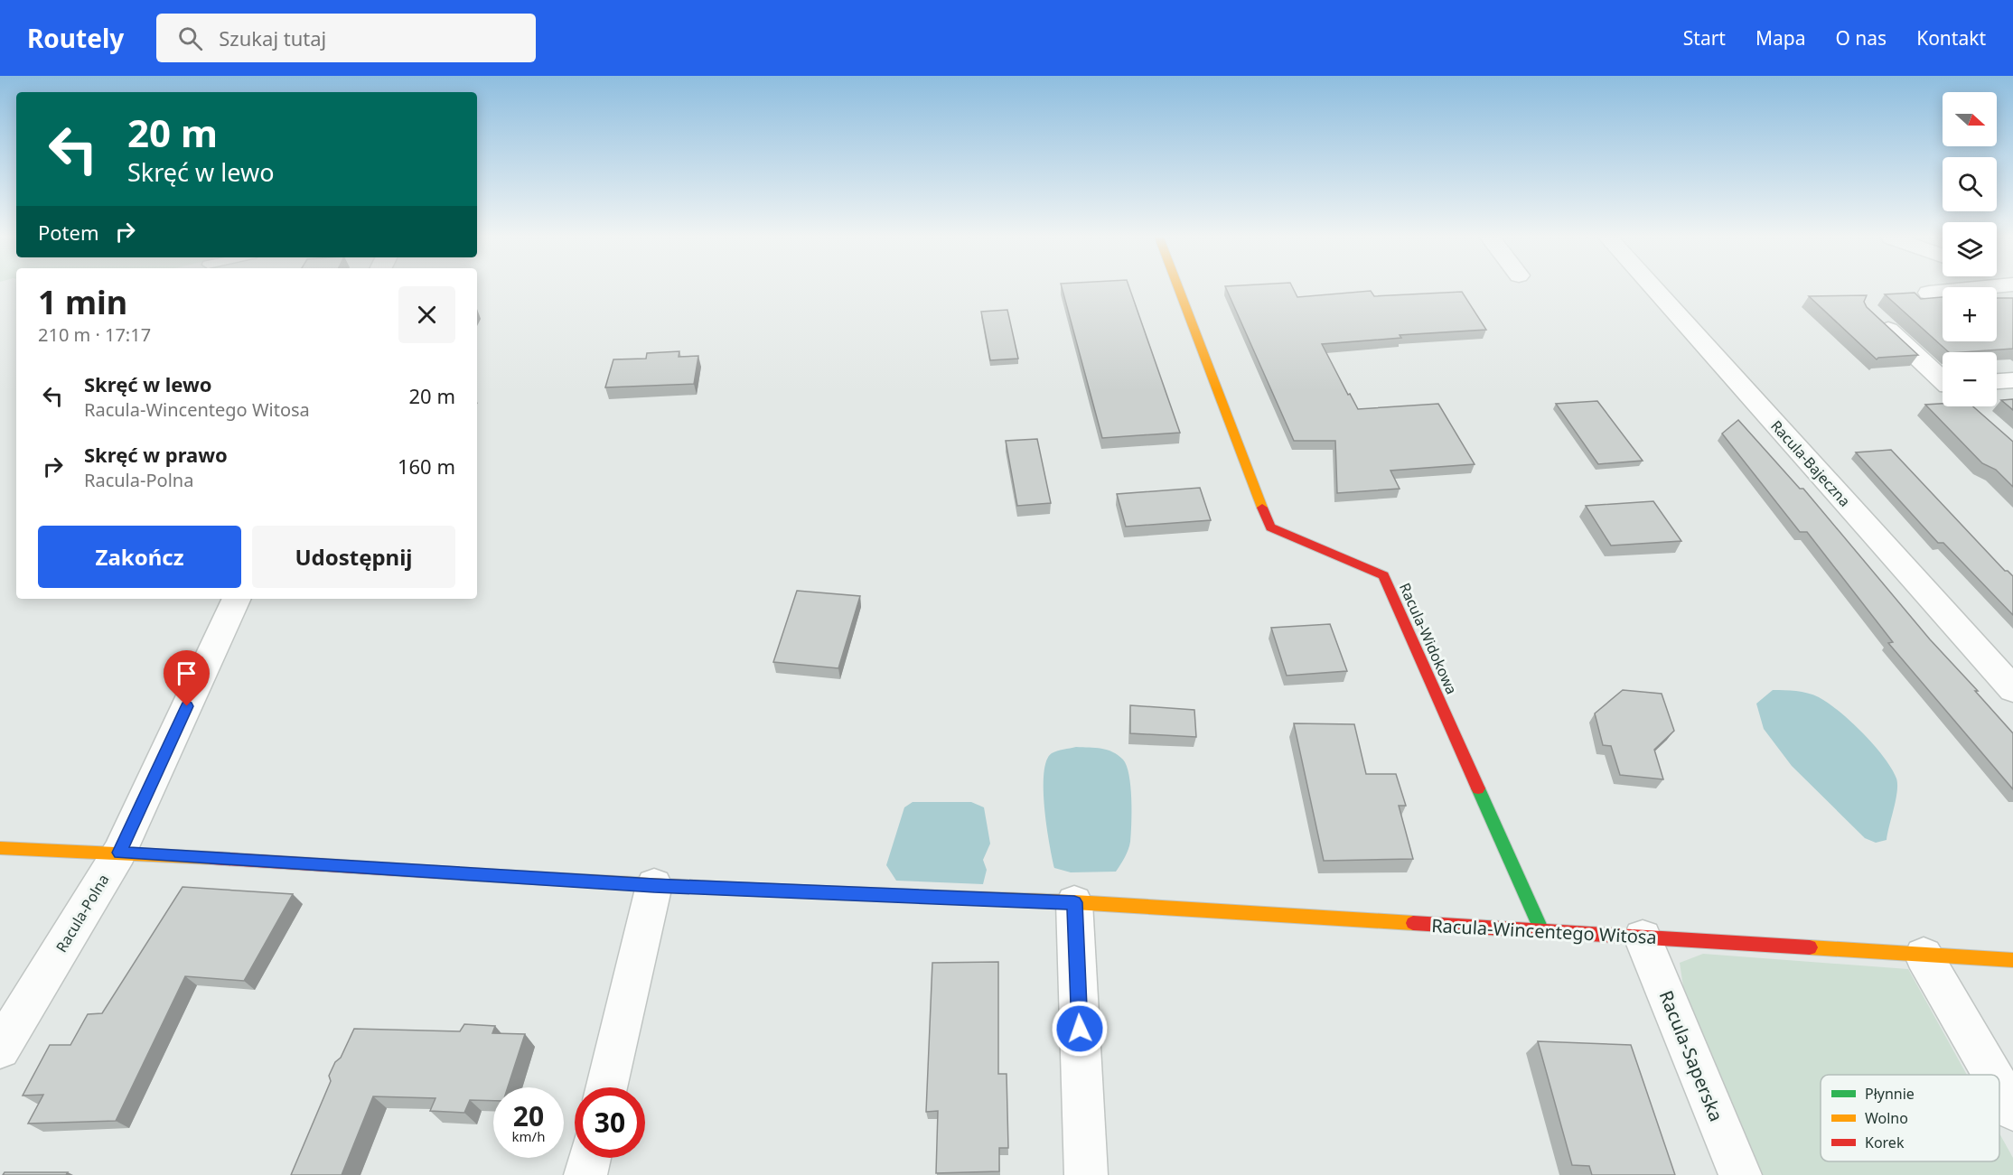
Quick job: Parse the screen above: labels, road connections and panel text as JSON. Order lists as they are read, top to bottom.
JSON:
{
  "streets": {
    "street": [
      "Racula-Bajeczna",
      "Racula-Widokowa",
      "Racula-Polna",
      "Racula-Wincentego Witosa",
      "Racula-Saperska"
    ]
  },
  "crossings": [
    ["Racula-Widokowa", "Racula-Wincentego Witosa"],
    ["Racula-Polna", "Racula-Wincentego Witosa"],
    ["Racula-Wincentego Witosa", "Racula-Saperska"]
  ],
  "legend": ["Płynnie", "Wolno", "Korek"],
  "north": "right",
  "page": {
    "header": "Routely",
    "search": "Szukaj tutaj",
    "nav": [
      "Start",
      "Mapa",
      "O nas",
      "Kontakt"
    ],
    "map_buttons": ["+", "−"],
    "turn": ["20 m", "Skręć w lewo"],
    "then": "Potem",
    "heading": ["1 min", "210 m · 17:17"],
    "list": [
      {
        "name": "Skręć w lewo",
        "note": "Racula-Wincentego Witosa",
        "value": "20 m"
      },
      {
        "name": "Skręć w prawo",
        "note": "Racula-Polna",
        "value": "160 m"
      }
    ],
    "buttons": ["Zakończ", "Udostępnij"],
    "speed": "20 km/h",
    "limit": "30"
  }
}
